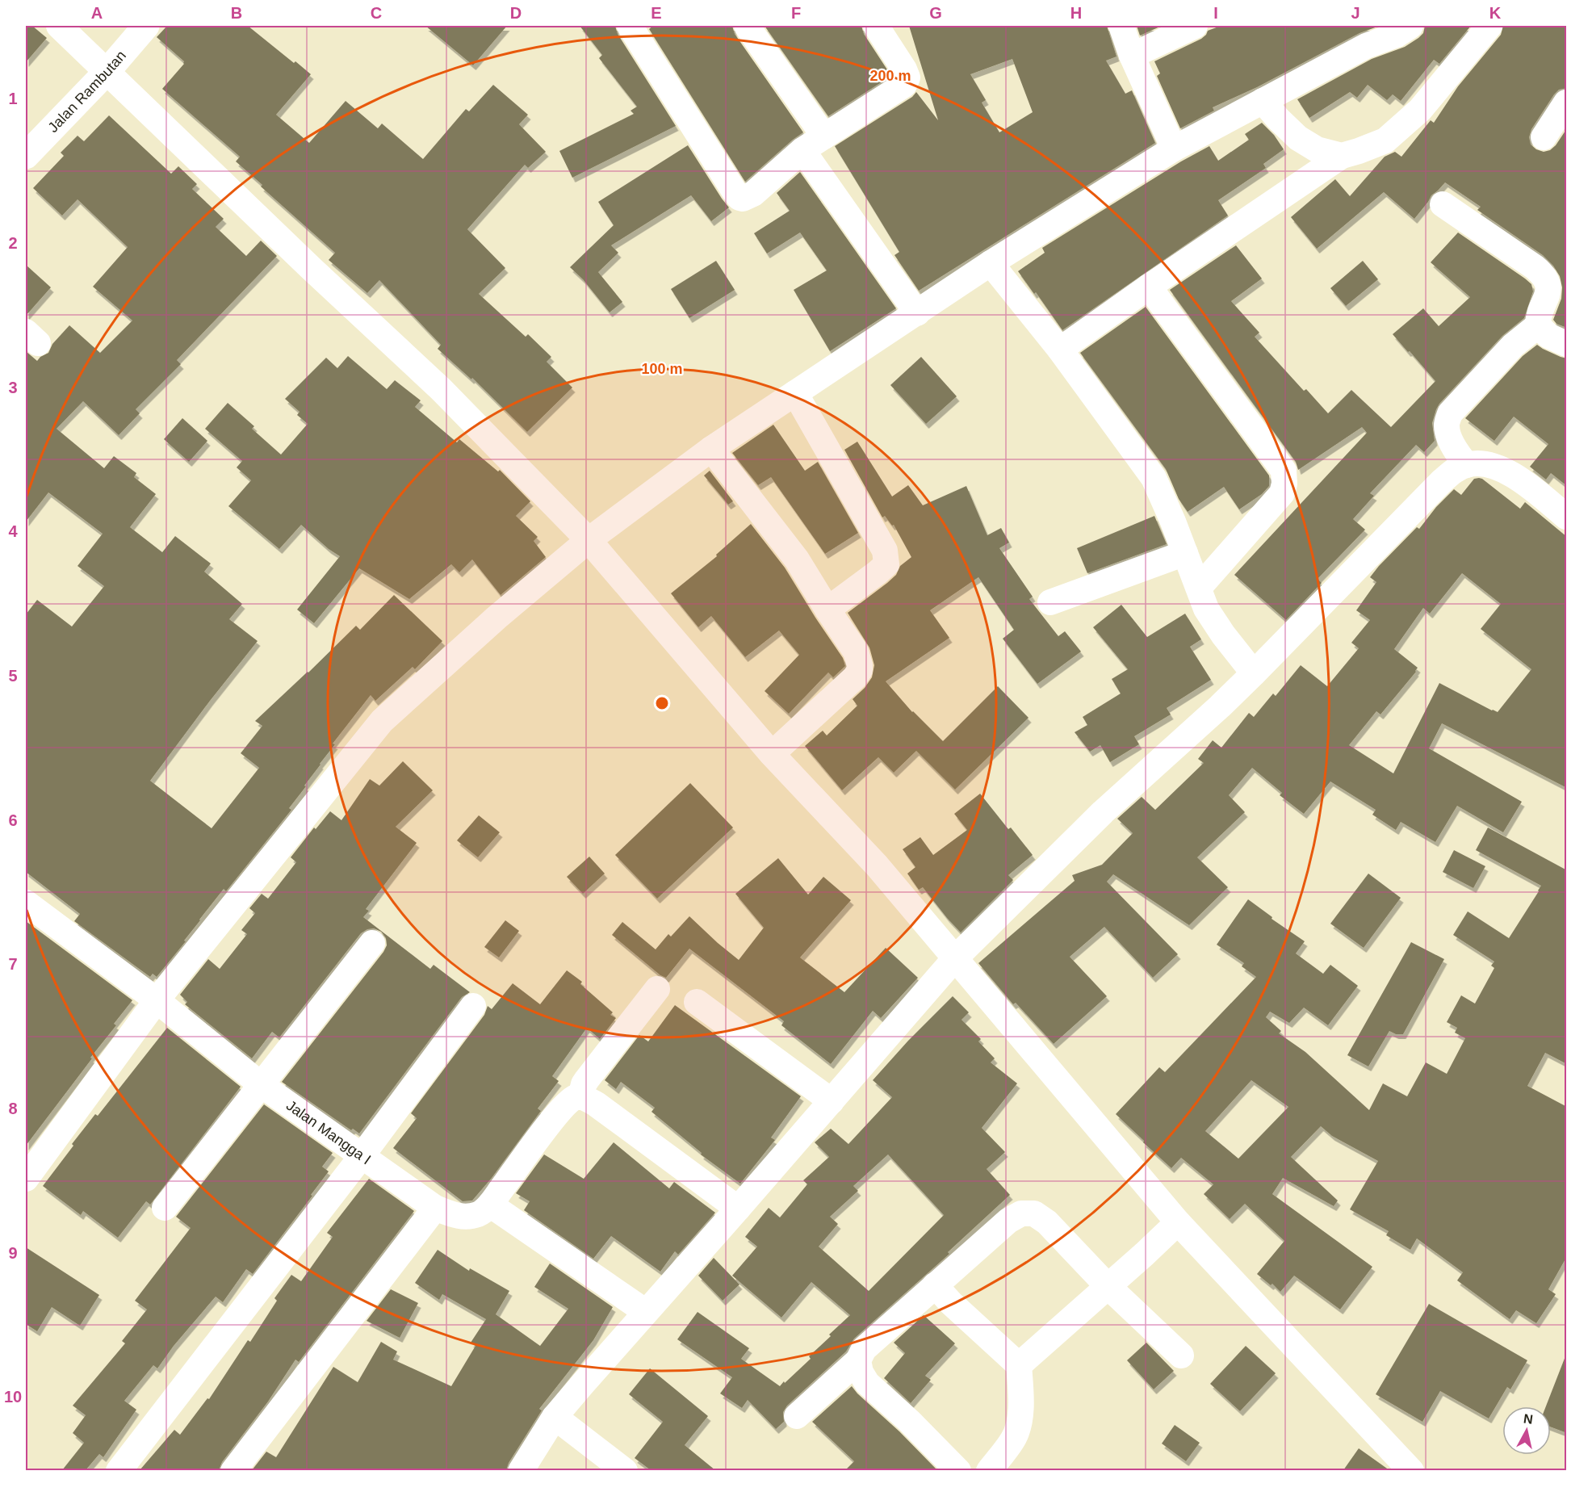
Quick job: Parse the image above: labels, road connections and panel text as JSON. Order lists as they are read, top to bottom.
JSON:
{
  "streets": {
    "street": ["Jalan Rambutan", "Jalan Mangga I"]
  },
  "north": "top",
  "grid": {
    "columns": [
      "A",
      "B",
      "C",
      "D",
      "E",
      "F",
      "G",
      "H",
      "I",
      "J",
      "K"
    ],
    "rows": [
      "1",
      "2",
      "3",
      "4",
      "5",
      "6",
      "7",
      "8",
      "9",
      "10"
    ]
  },
  "rings": ["200 m", "100 m"]
}
